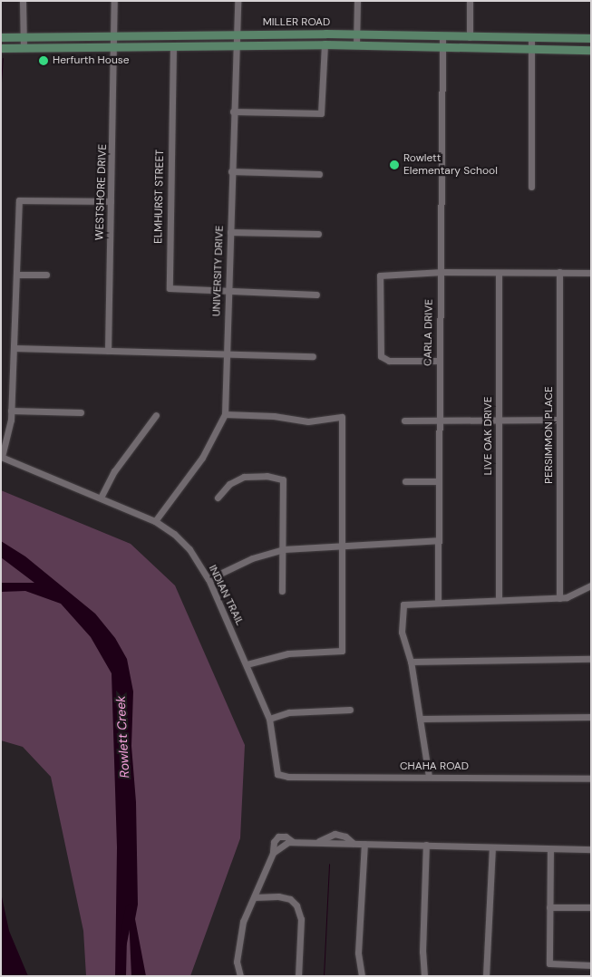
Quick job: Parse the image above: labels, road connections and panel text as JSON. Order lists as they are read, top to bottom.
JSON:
{
  "streets": {
    "main road": ["MILLER ROAD"],
    "street": [
      "WESTSHORE DRIVE",
      "ELMHURST STREET",
      "UNIVERSITY DRIVE",
      "CARLA DRIVE",
      "PERSIMMON PLACE",
      "LIVE OAK DRIVE",
      "INDIAN TRAIL",
      "CHAHA ROAD"
    ]
  },
  "crossings": [
    ["MILLER ROAD", "WESTSHORE DRIVE"],
    ["MILLER ROAD", "ELMHURST STREET"],
    ["MILLER ROAD", "UNIVERSITY DRIVE"],
    ["MILLER ROAD", "CARLA DRIVE"],
    ["ELMHURST STREET", "UNIVERSITY DRIVE"],
    ["UNIVERSITY DRIVE", "INDIAN TRAIL"],
    ["INDIAN TRAIL", "CHAHA ROAD"]
  ],
  "water": ["Rowlett Creek"],
  "places": ["Herfurth House", "Rowlett Elementary School"]
}
